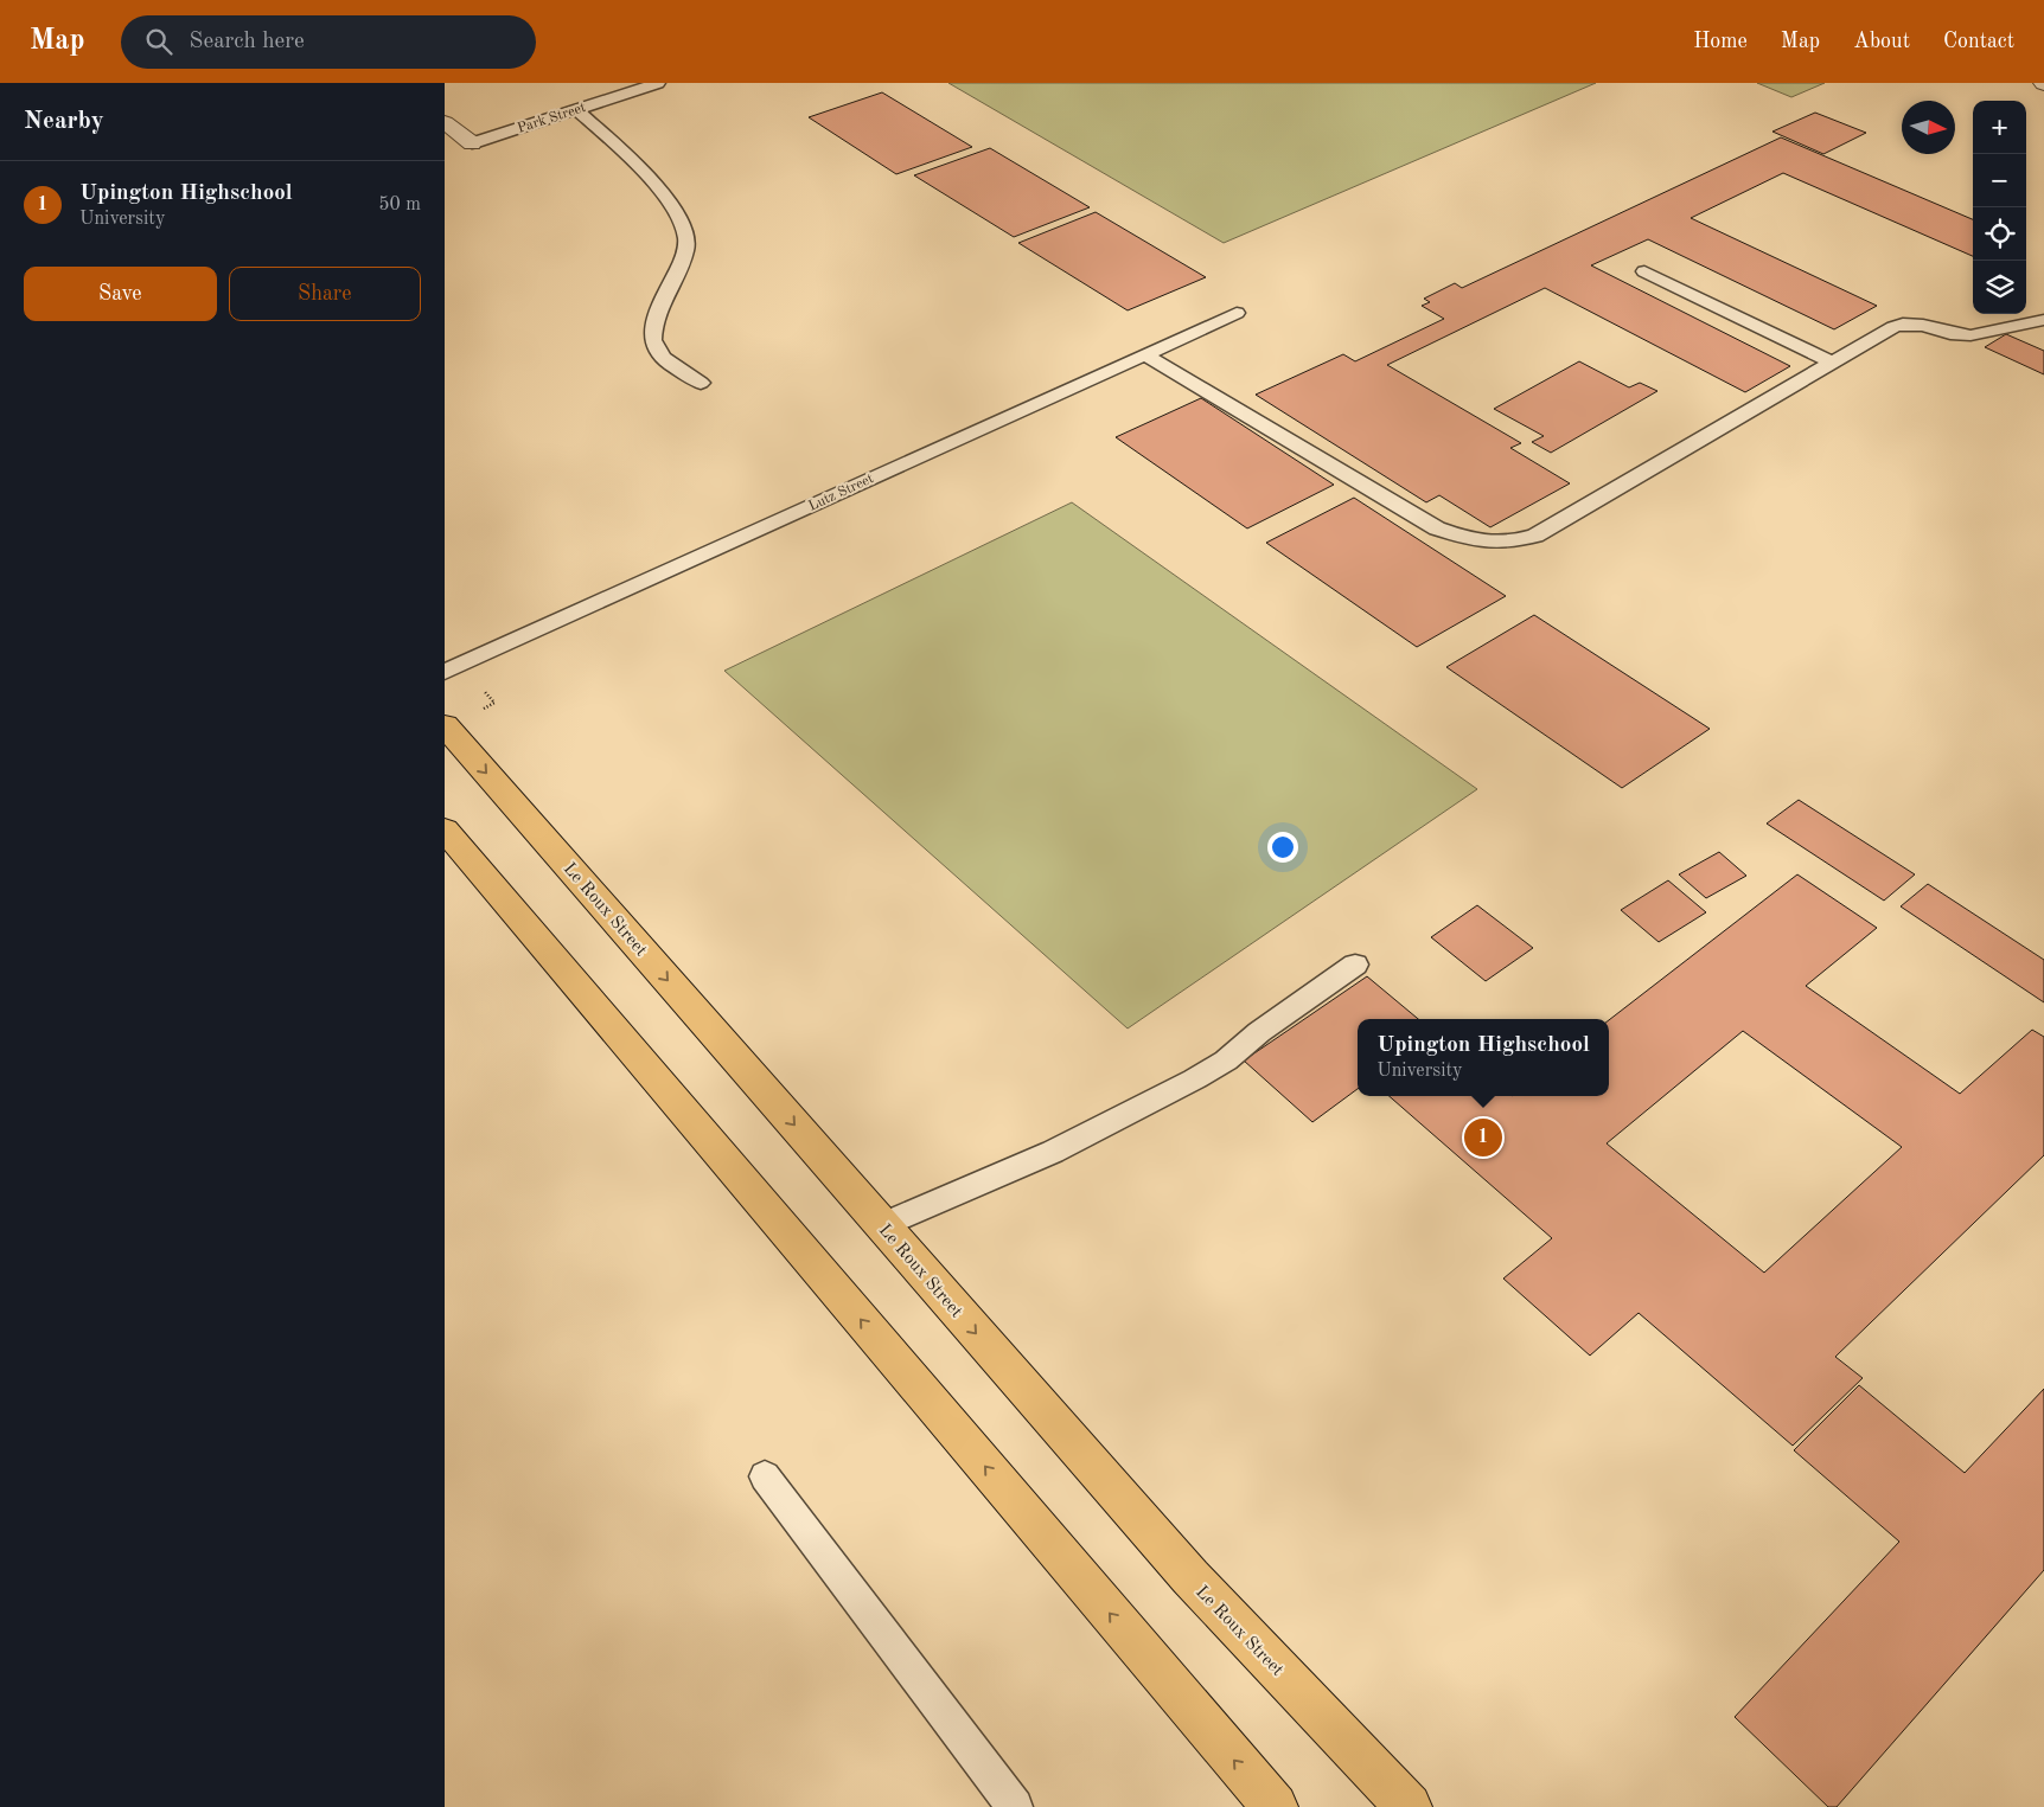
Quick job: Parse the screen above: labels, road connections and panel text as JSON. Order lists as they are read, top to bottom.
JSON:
{
  "streets": {
    "highway": ["Le Roux Street"],
    "lane": ["Park Street", "Lutz Street"]
  },
  "north": "right",
  "page": {
    "header": "Map",
    "search": "Search here",
    "nav": [
      "Home",
      "Map",
      "About",
      "Contact"
    ],
    "heading": "Nearby",
    "map_buttons": ["+", "−"],
    "list": [
      {
        "mark": "1",
        "name": "Upington Highschool",
        "note": "University",
        "value": "50 m"
      }
    ],
    "buttons": ["Save", "Share"],
    "popup": ["Upington Highschool", "University"],
    "pins": "1"
  }
}
